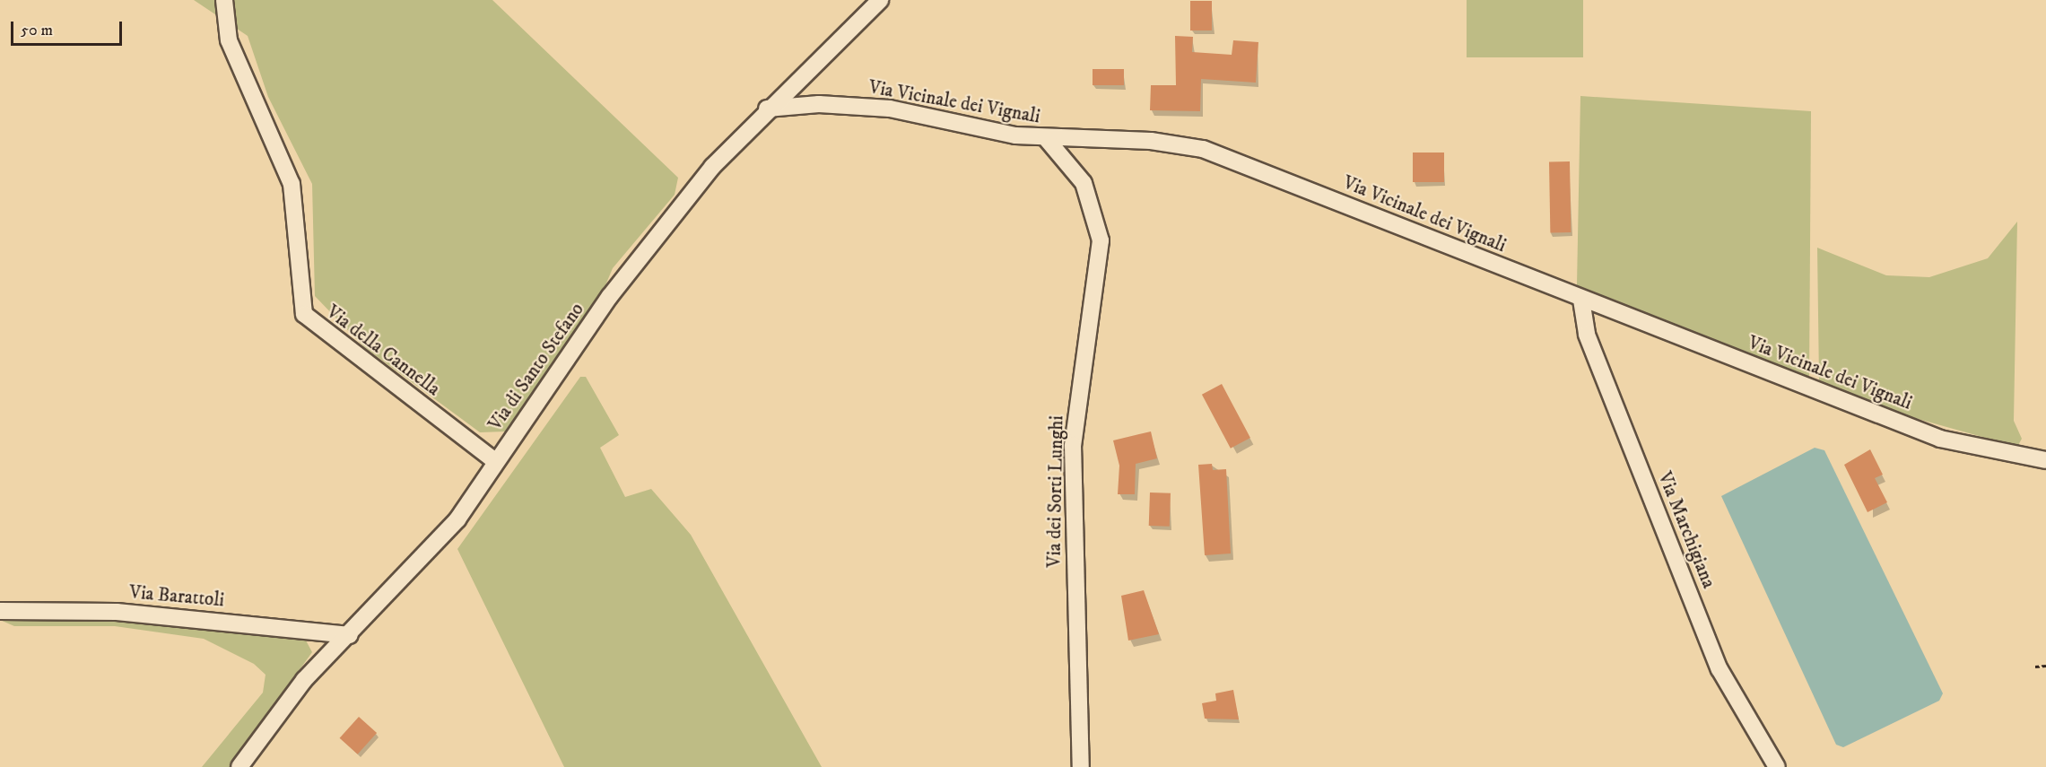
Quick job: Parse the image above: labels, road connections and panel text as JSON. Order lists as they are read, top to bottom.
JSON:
{
  "streets": {
    "street": [
      "Via Vicinale dei Vignali",
      "Via della Cannella",
      "Via di Santo Stefano",
      "Via dei Sorti Lunghi",
      "Via Marchigiana",
      "Via Barattoli"
    ]
  },
  "crossings": [
    ["Via Vicinale dei Vignali", "Via di Santo Stefano"],
    ["Via Vicinale dei Vignali", "Via dei Sorti Lunghi"],
    ["Via Vicinale dei Vignali", "Via Marchigiana"],
    ["Via della Cannella", "Via di Santo Stefano"],
    ["Via di Santo Stefano", "Via Barattoli"]
  ],
  "scale_bar": "50 m"
}
